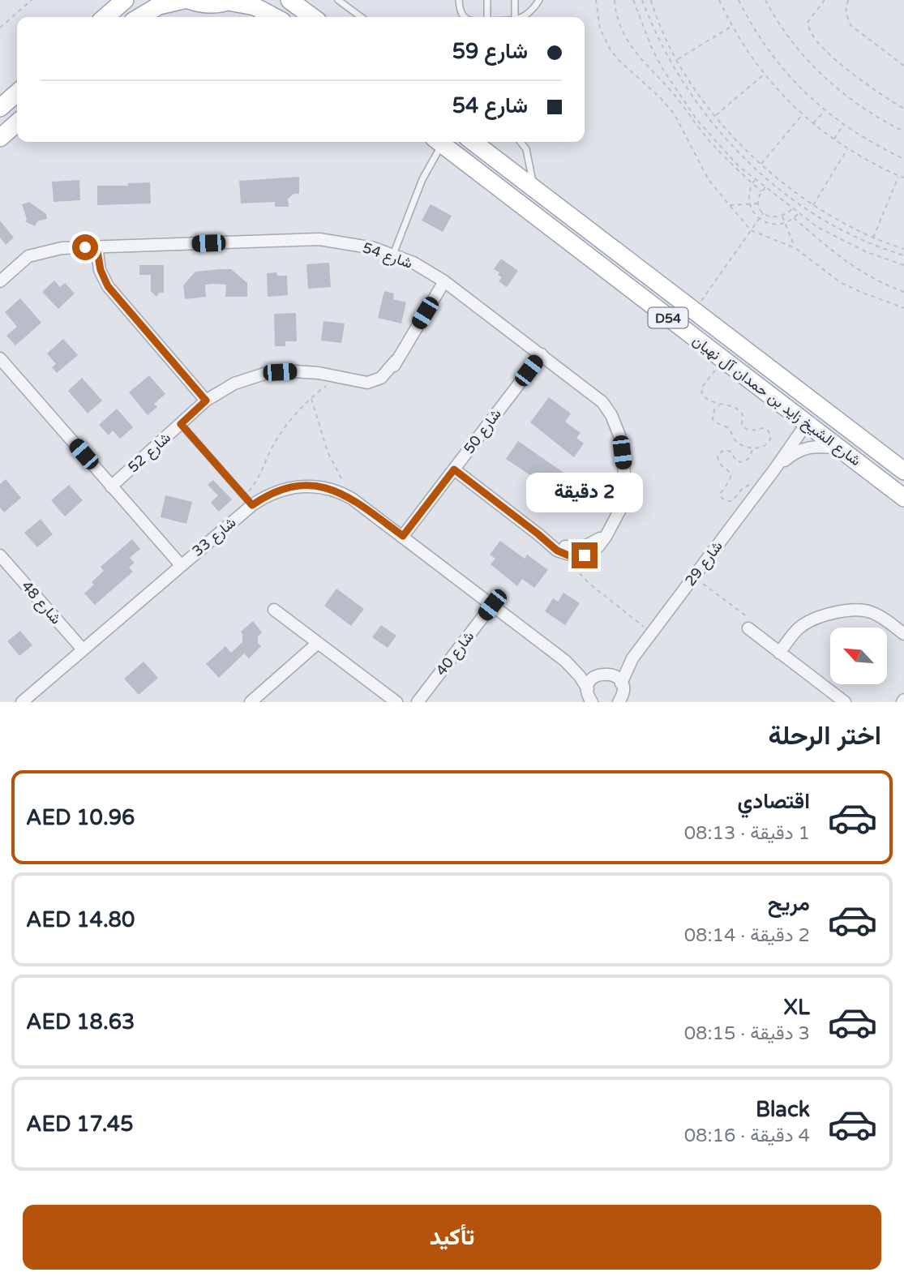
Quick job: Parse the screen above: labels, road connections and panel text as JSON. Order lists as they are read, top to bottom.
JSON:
{
  "streets": {
    "main road": ["D54", "شارع الشيخ زايد بن حمدان آل نهيان"],
    "street": [
      "شارع 54",
      "شارع 50",
      "شارع 52",
      "شارع 33",
      "شارع 29",
      "شارع 48",
      "شارع 40"
    ]
  },
  "crossings": [
    ["شارع 54", "شارع 50"],
    ["شارع 54", "شارع 52"],
    ["شارع الشيخ زايد بن حمدان آل نهيان", "شارع 29"],
    ["شارع 50", "شارع 33"],
    ["شارع 33", "شارع 29"],
    ["شارع 33", "شارع 48"],
    ["شارع 33", "شارع 40"]
  ],
  "north": "top left",
  "page": {
    "banner": ["شارع 59", "شارع 54"],
    "bubble": "2 دقيقة",
    "heading": "اختر الرحلة",
    "list": [
      {
        "name": "اقتصادي",
        "note": "1 دقيقة · 08:13",
        "value": "AED 10.96"
      },
      {
        "name": "مريح",
        "note": "2 دقيقة · 08:14",
        "value": "AED 14.80"
      },
      {
        "name": "XL",
        "note": "3 دقيقة · 08:15",
        "value": "AED 18.63"
      },
      {
        "name": "Black",
        "note": "4 دقيقة · 08:16",
        "value": "AED 17.45"
      }
    ],
    "buttons": "تأكيد"
  }
}
